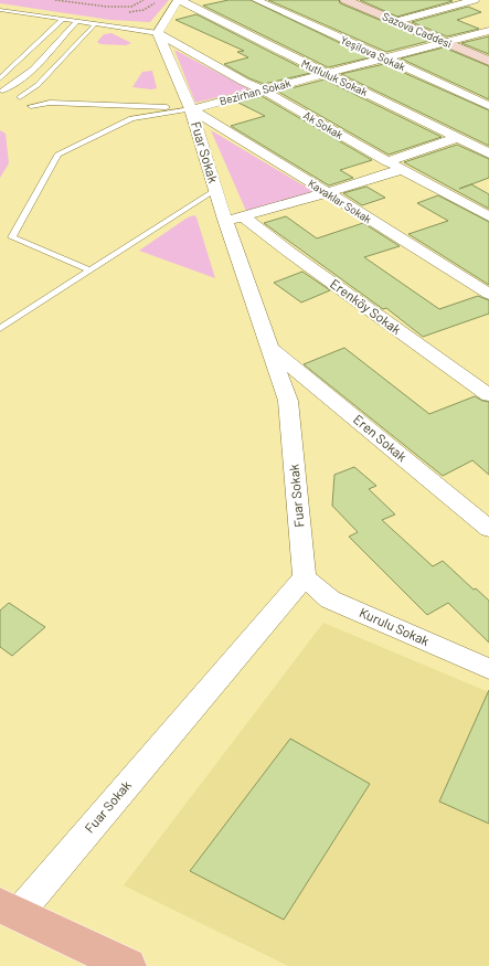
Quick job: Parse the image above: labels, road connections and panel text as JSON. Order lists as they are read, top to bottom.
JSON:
{
  "streets": {
    "street": [
      "Sazova Caddesi",
      "Yeşilova Sokak",
      "Mutluluk Sokak",
      "Bezirhan Sokak",
      "Ak Sokak",
      "Fuar Sokak",
      "Kavaklar Sokak",
      "Erenköy Sokak",
      "Eren Sokak",
      "Kurulu Sokak"
    ]
  },
  "crossings": [
    ["Sazova Caddesi", "Bezirhan Sokak"],
    ["Yeşilova Sokak", "Bezirhan Sokak"],
    ["Mutluluk Sokak", "Bezirhan Sokak"],
    ["Bezirhan Sokak", "Ak Sokak"],
    ["Bezirhan Sokak", "Fuar Sokak"],
    ["Bezirhan Sokak", "Kavaklar Sokak"],
    ["Ak Sokak", "Fuar Sokak"],
    ["Fuar Sokak", "Kavaklar Sokak"],
    ["Fuar Sokak", "Erenköy Sokak"],
    ["Fuar Sokak", "Eren Sokak"],
    ["Fuar Sokak", "Kurulu Sokak"]
  ]
}
